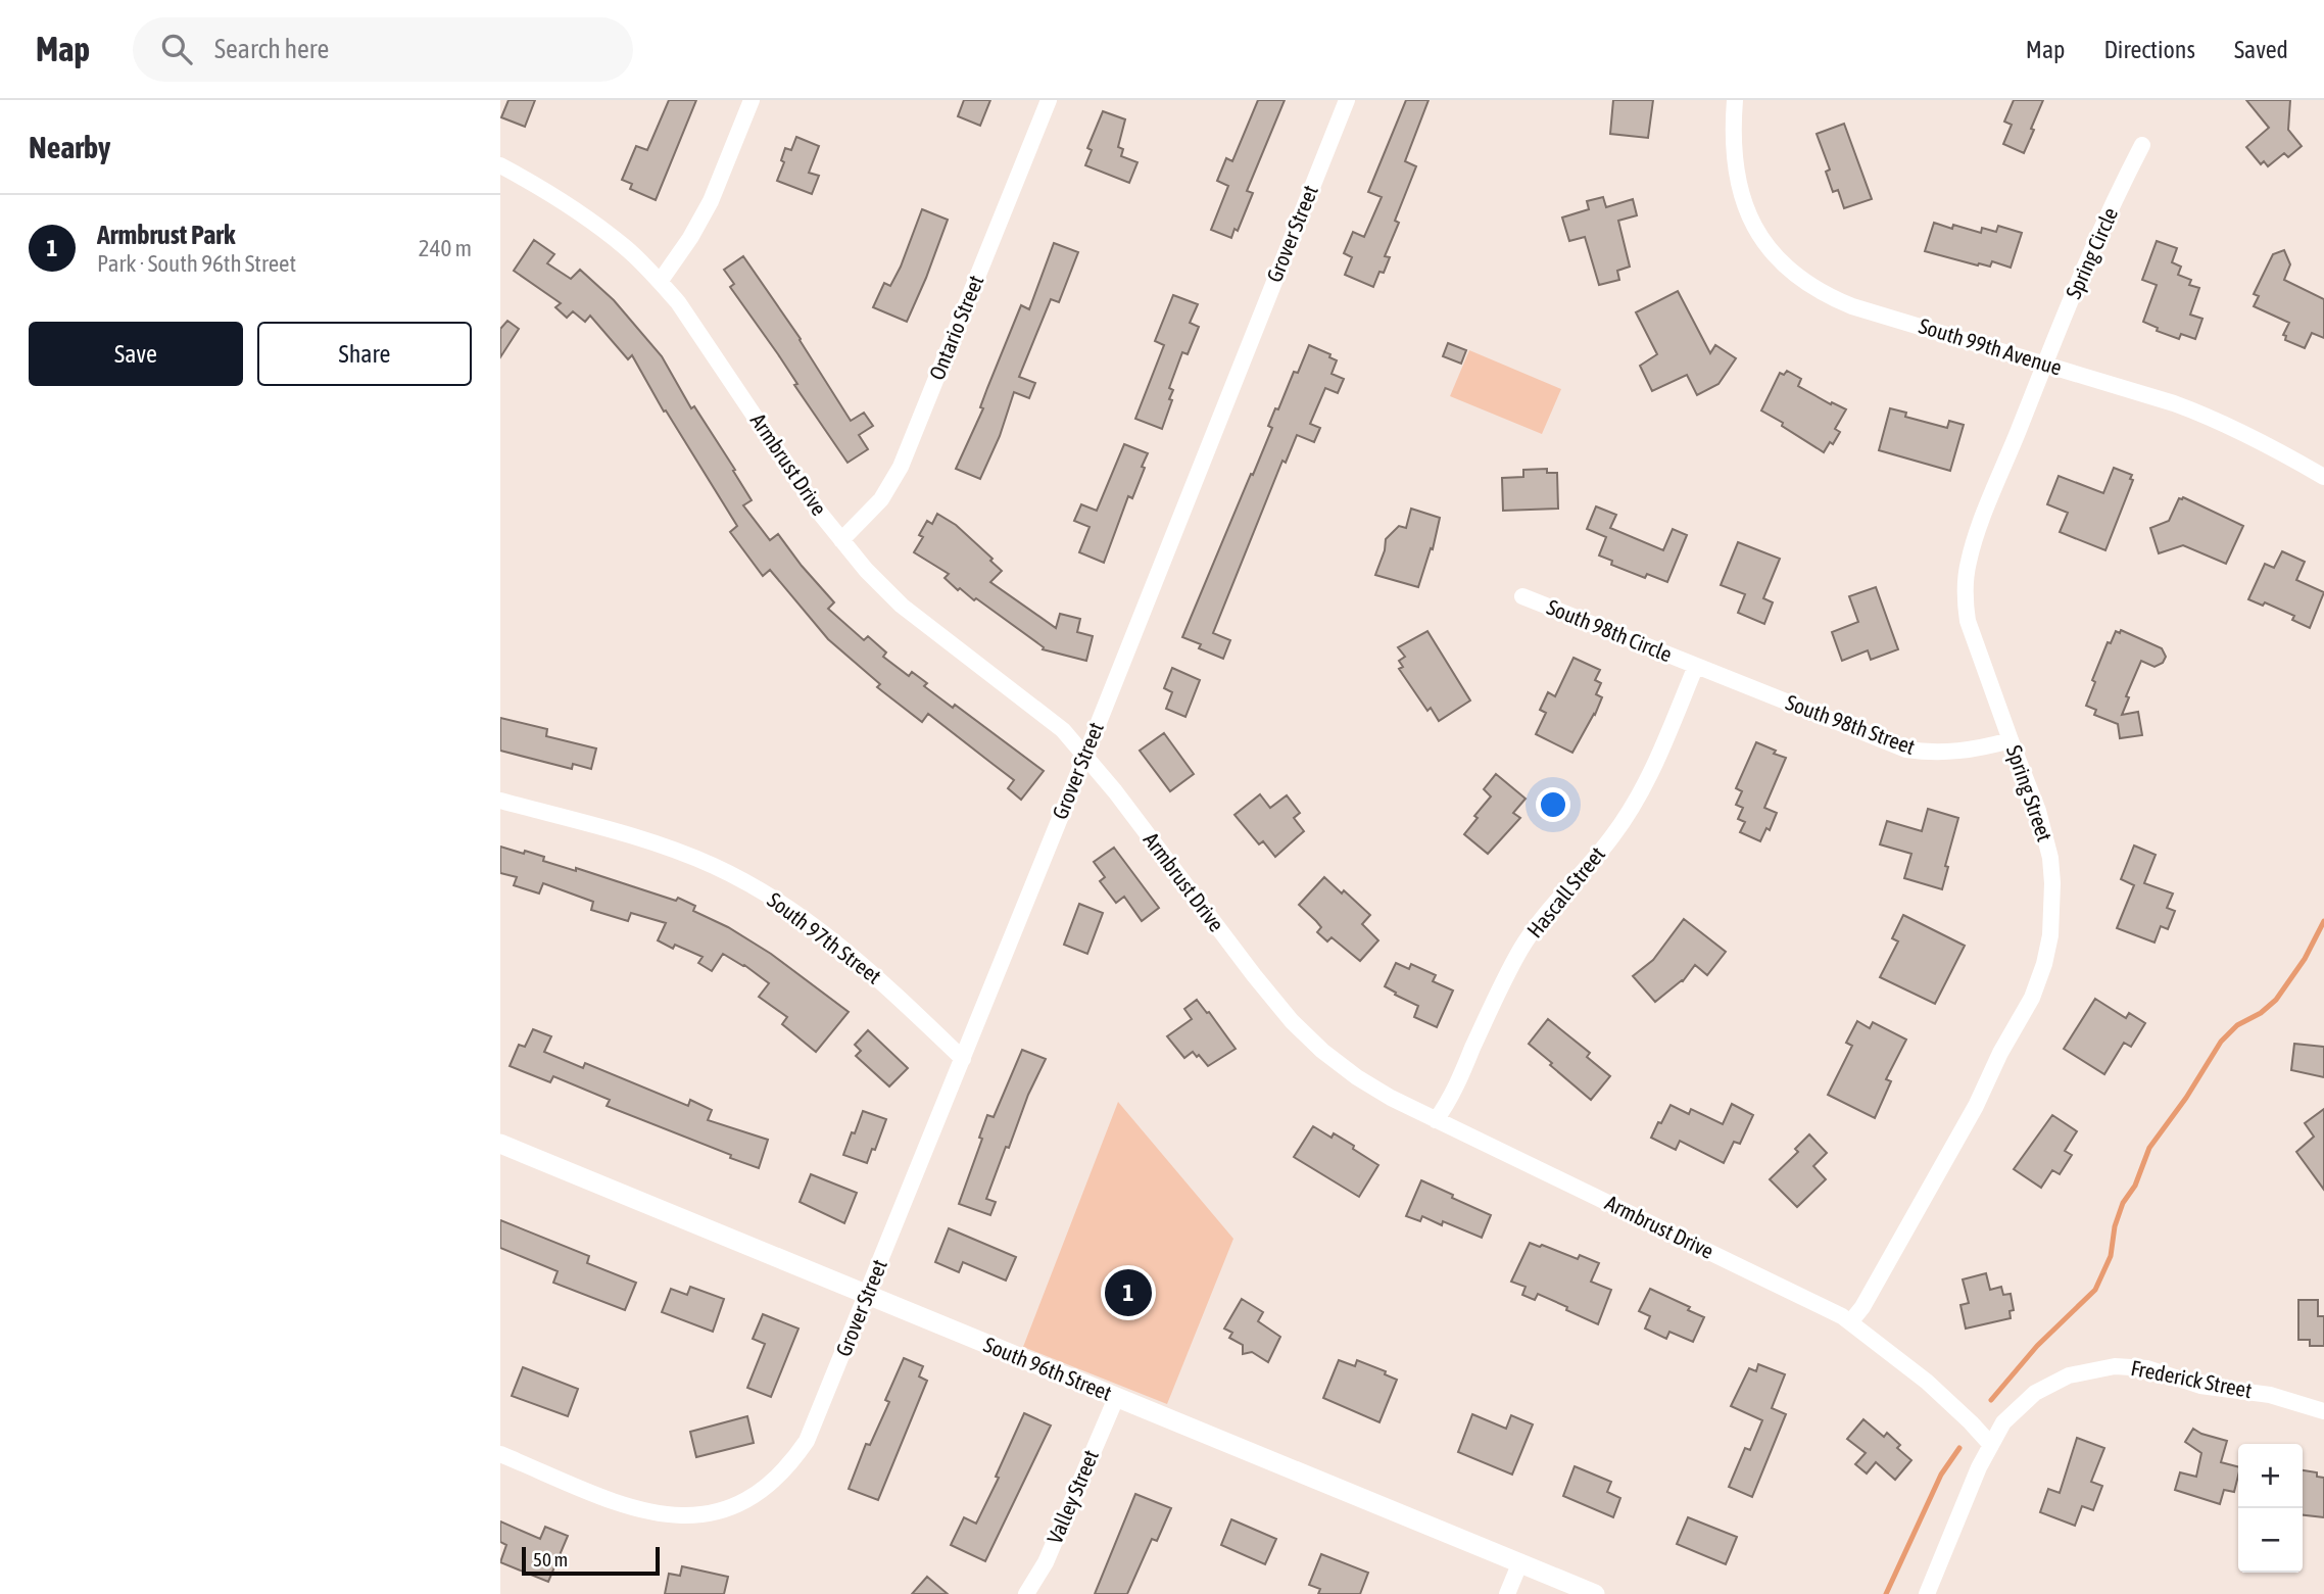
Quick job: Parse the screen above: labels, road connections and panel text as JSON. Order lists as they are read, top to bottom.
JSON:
{
  "streets": {
    "street": [
      "Grover Street",
      "Spring Circle",
      "Ontario Street",
      "South 99th Avenue",
      "Armbrust Drive",
      "South 98th Circle",
      "South 98th Street",
      "Spring Street",
      "Hascall Street",
      "South 97th Street",
      "South 96th Street",
      "Frederick Street",
      "Valley Street"
    ]
  },
  "crossings": [
    ["Grover Street", "Armbrust Drive"],
    ["Grover Street", "South 97th Street"],
    ["Grover Street", "South 96th Street"],
    ["Spring Circle", "South 99th Avenue"],
    ["Spring Circle", "Spring Street"],
    ["Ontario Street", "Armbrust Drive"],
    ["South 99th Avenue", "Spring Street"],
    ["Armbrust Drive", "Spring Street"],
    ["Armbrust Drive", "Hascall Street"],
    ["Armbrust Drive", "Frederick Street"],
    ["South 98th Circle", "South 98th Street"],
    ["South 98th Circle", "Hascall Street"],
    ["South 98th Street", "Spring Street"],
    ["South 98th Street", "Hascall Street"],
    ["South 96th Street", "Valley Street"]
  ],
  "scale_bar": "50 m",
  "page": {
    "header": "Map",
    "search": "Search here",
    "nav": ["Map", "Directions", "Saved"],
    "heading": "Nearby",
    "list": [
      {
        "mark": "1",
        "name": "Armbrust Park",
        "note": "Park · South 96th Street",
        "value": "240 m"
      }
    ],
    "buttons": ["Save", "Share"],
    "pins": "1",
    "map_buttons": ["+", "−"],
    "scale": "50 m"
  }
}
